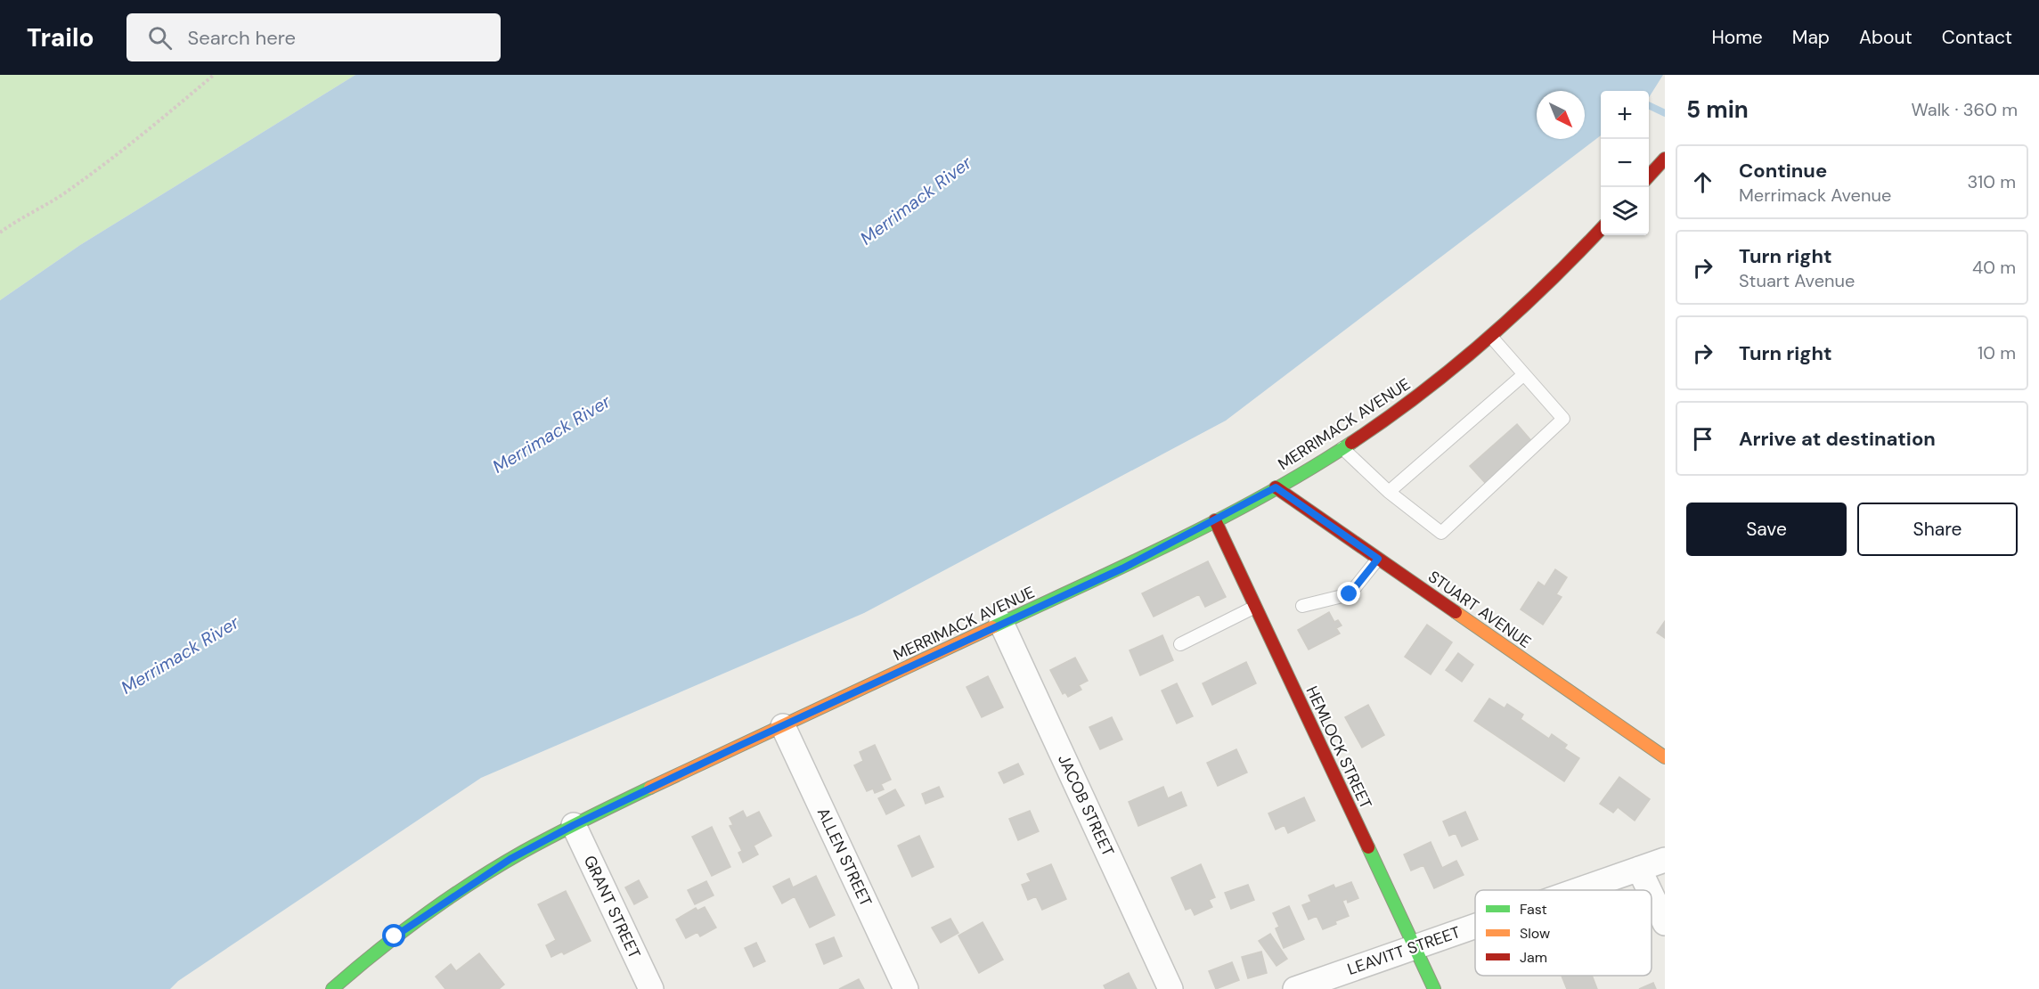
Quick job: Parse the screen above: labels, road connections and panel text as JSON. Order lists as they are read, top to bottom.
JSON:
{
  "streets": {
    "main road": ["MERRIMACK AVENUE", "STUART AVENUE", "HEMLOCK STREET"],
    "street": [
      "JACOB STREET",
      "ALLEN STREET",
      "GRANT STREET",
      "LEAVITT STREET"
    ]
  },
  "crossings": [
    ["MERRIMACK AVENUE", "STUART AVENUE"],
    ["MERRIMACK AVENUE", "HEMLOCK STREET"],
    ["MERRIMACK AVENUE", "JACOB STREET"],
    ["MERRIMACK AVENUE", "ALLEN STREET"],
    ["MERRIMACK AVENUE", "GRANT STREET"],
    ["HEMLOCK STREET", "LEAVITT STREET"]
  ],
  "water": ["Merrimack River"],
  "legend": ["Fast", "Slow", "Jam"],
  "north": "bottom right",
  "page": {
    "header": "Trailo",
    "search": "Search here",
    "nav": [
      "Home",
      "Map",
      "About",
      "Contact"
    ],
    "heading": ["5 min", "Walk · 360 m"],
    "map_buttons": ["+", "−"],
    "list": [
      ["Continue", "Merrimack Avenue", "310 m"],
      ["Turn right", "Stuart Avenue", "40 m"],
      ["Turn right", "10 m"],
      "Arrive at destination"
    ],
    "buttons": ["Save", "Share"]
  }
}
